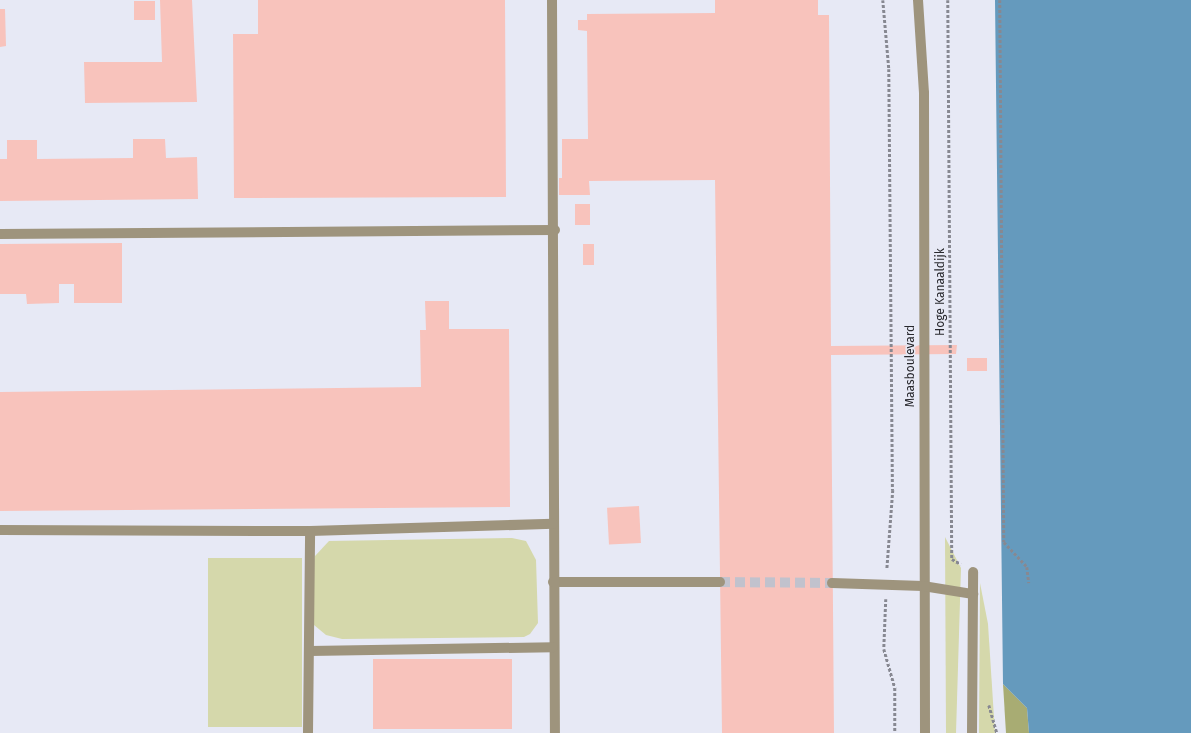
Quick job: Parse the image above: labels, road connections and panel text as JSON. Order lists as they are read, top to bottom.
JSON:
{
  "streets": {
    "street": ["Maasboulevard"],
    "path": ["Hoge Kanaaldijk"]
  }
}
